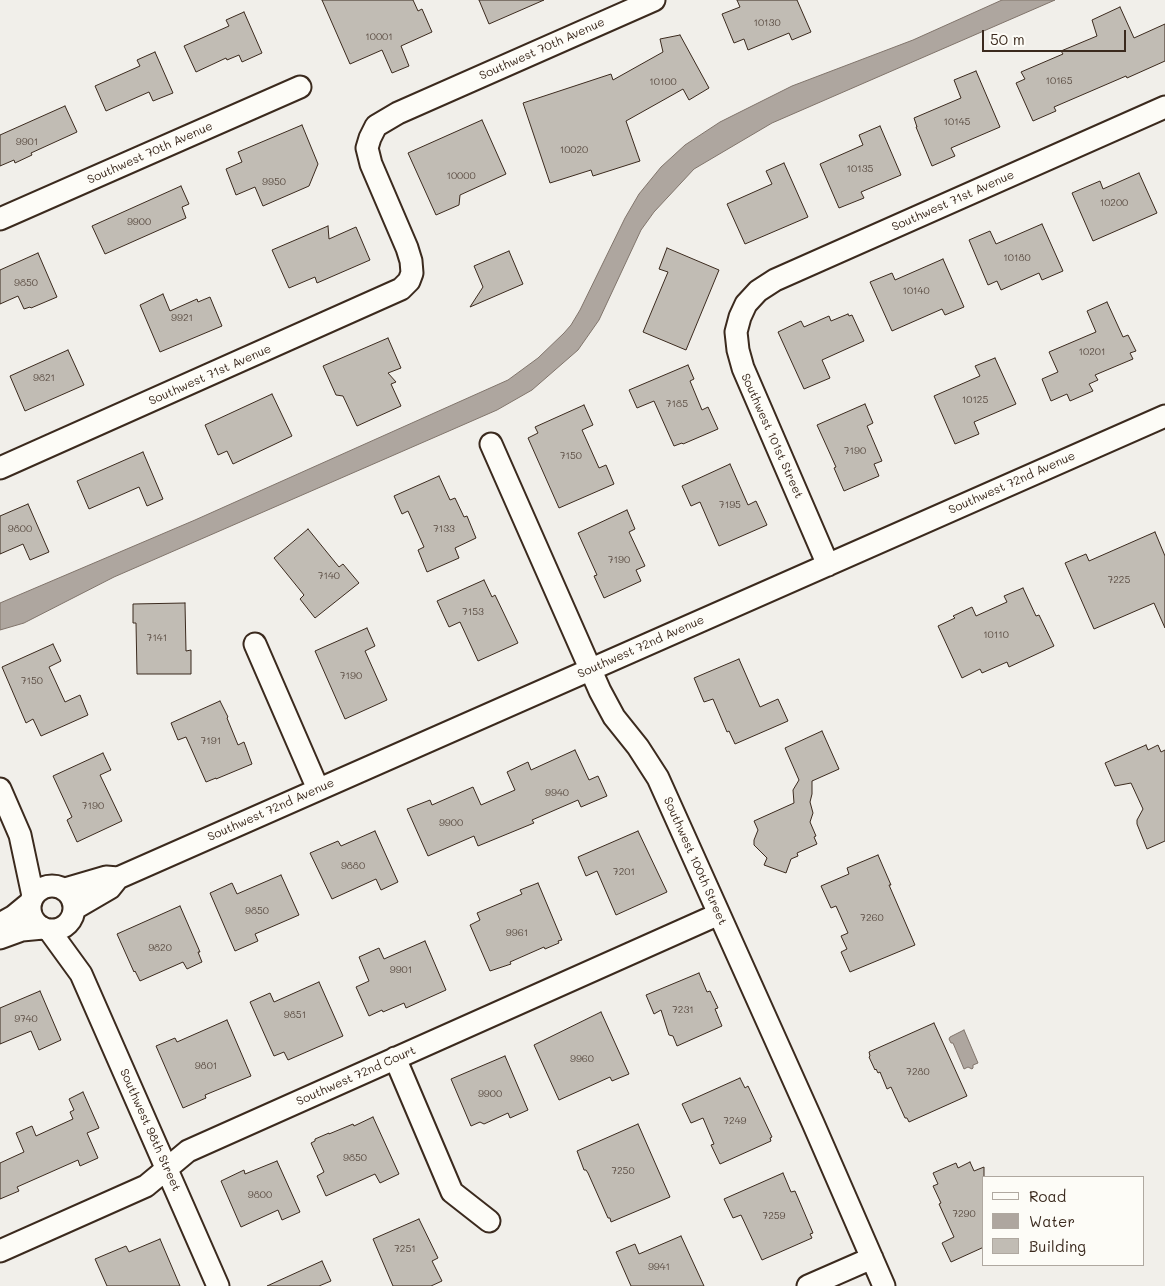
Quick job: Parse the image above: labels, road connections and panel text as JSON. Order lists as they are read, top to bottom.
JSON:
{
  "streets": {
    "street": [
      "Southwest 70th Avenue",
      "Southwest 71st Avenue",
      "Southwest 101st Street",
      "Southwest 72nd Avenue",
      "Southwest 100th Street",
      "Southwest 72nd Court",
      "Southwest 98th Street"
    ]
  },
  "crossings": [
    ["Southwest 70th Avenue", "Southwest 71st Avenue"],
    ["Southwest 71st Avenue", "Southwest 101st Street"],
    ["Southwest 101st Street", "Southwest 72nd Avenue"],
    ["Southwest 72nd Avenue", "Southwest 100th Street"],
    ["Southwest 72nd Avenue", "Southwest 98th Street"],
    ["Southwest 100th Street", "Southwest 72nd Court"],
    ["Southwest 72nd Court", "Southwest 98th Street"]
  ],
  "house_numbers": [
    "10130",
    "10001",
    "10165",
    "10100",
    "10145",
    "9901",
    "10020",
    "10135",
    "10000",
    "9950",
    "10200",
    "9900",
    "10180",
    "9850",
    "10140",
    "9921",
    "10201",
    "9821",
    "10125",
    "7185",
    "7190",
    "7150",
    "7195",
    "9800",
    "7133",
    "7190",
    "7140",
    "7225",
    "7153",
    "10110",
    "7141",
    "7190",
    "7150",
    "7191",
    "9940",
    "7190",
    "9900",
    "9880",
    "7201",
    "9850",
    "7260",
    "9961",
    "9820",
    "9901",
    "7231",
    "9851",
    "9740",
    "9960",
    "9801",
    "7280",
    "9900",
    "7249",
    "9850",
    "7250",
    "9800",
    "7290",
    "7259",
    "7251",
    "9941"
  ],
  "legend": ["Road", "Water", "Building"],
  "scale_bar": "50 m"
}
